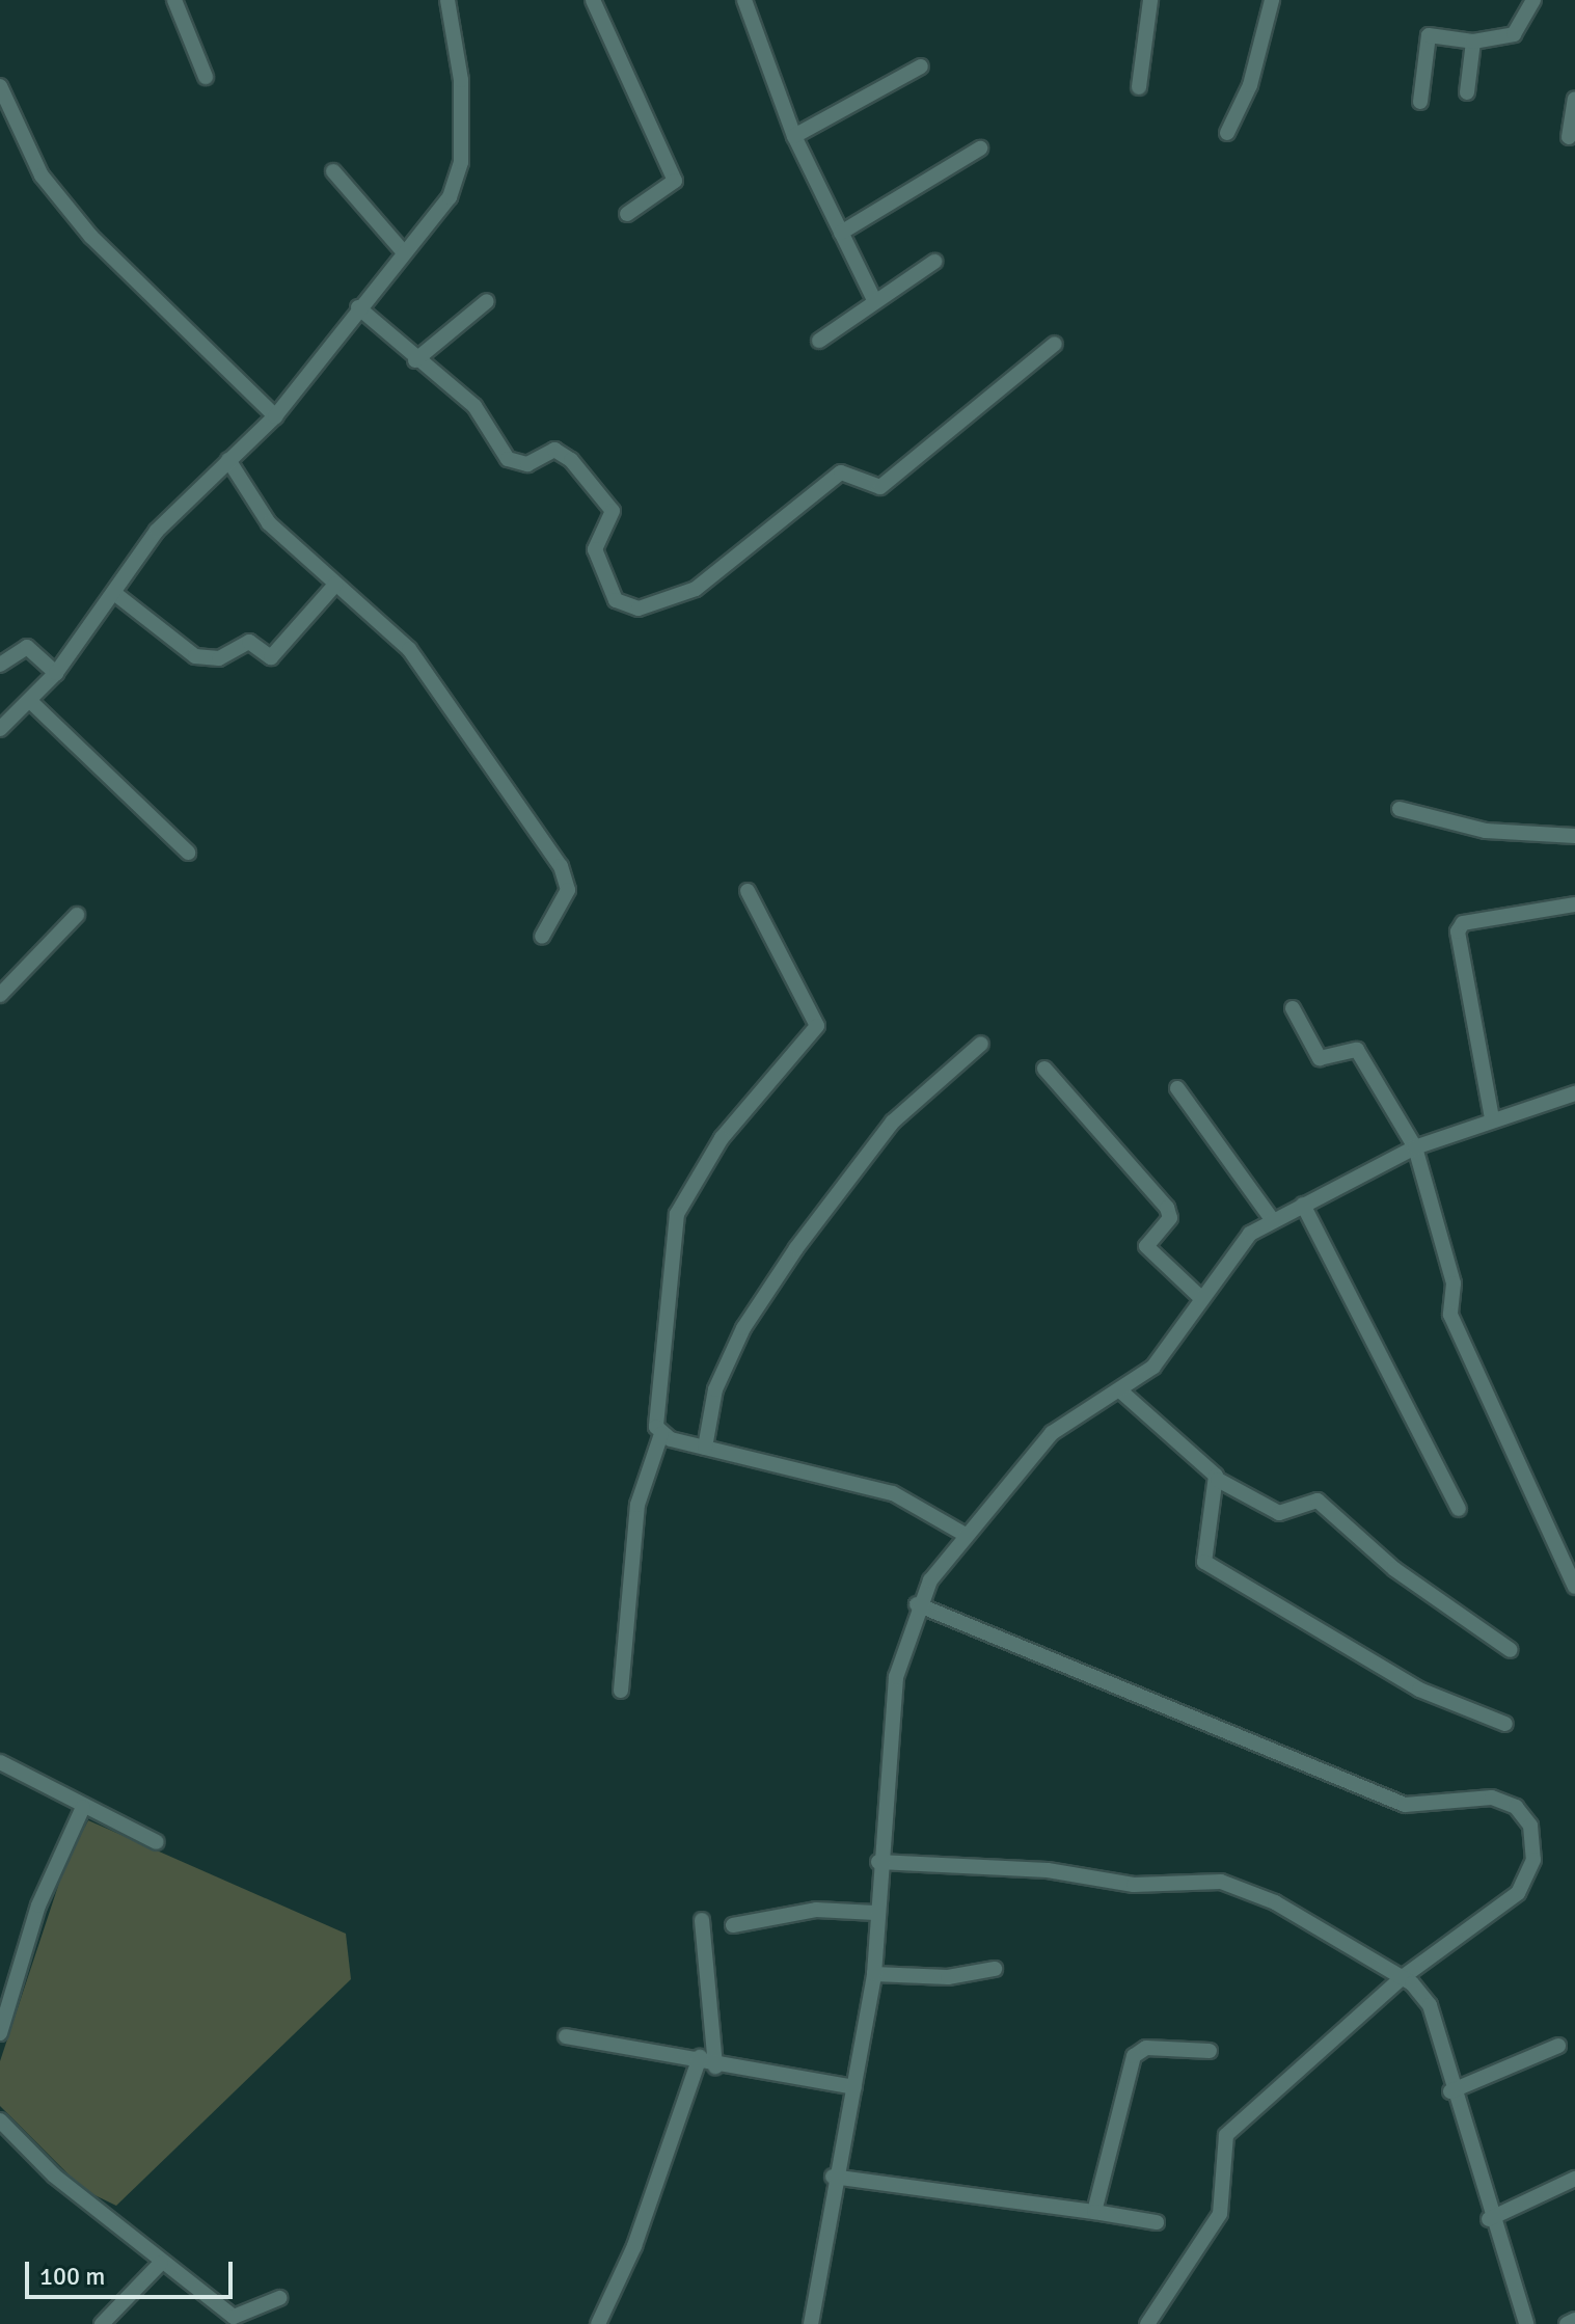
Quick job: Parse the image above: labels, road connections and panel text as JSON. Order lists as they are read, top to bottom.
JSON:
{
  "scale_bar": "100 m"
}
